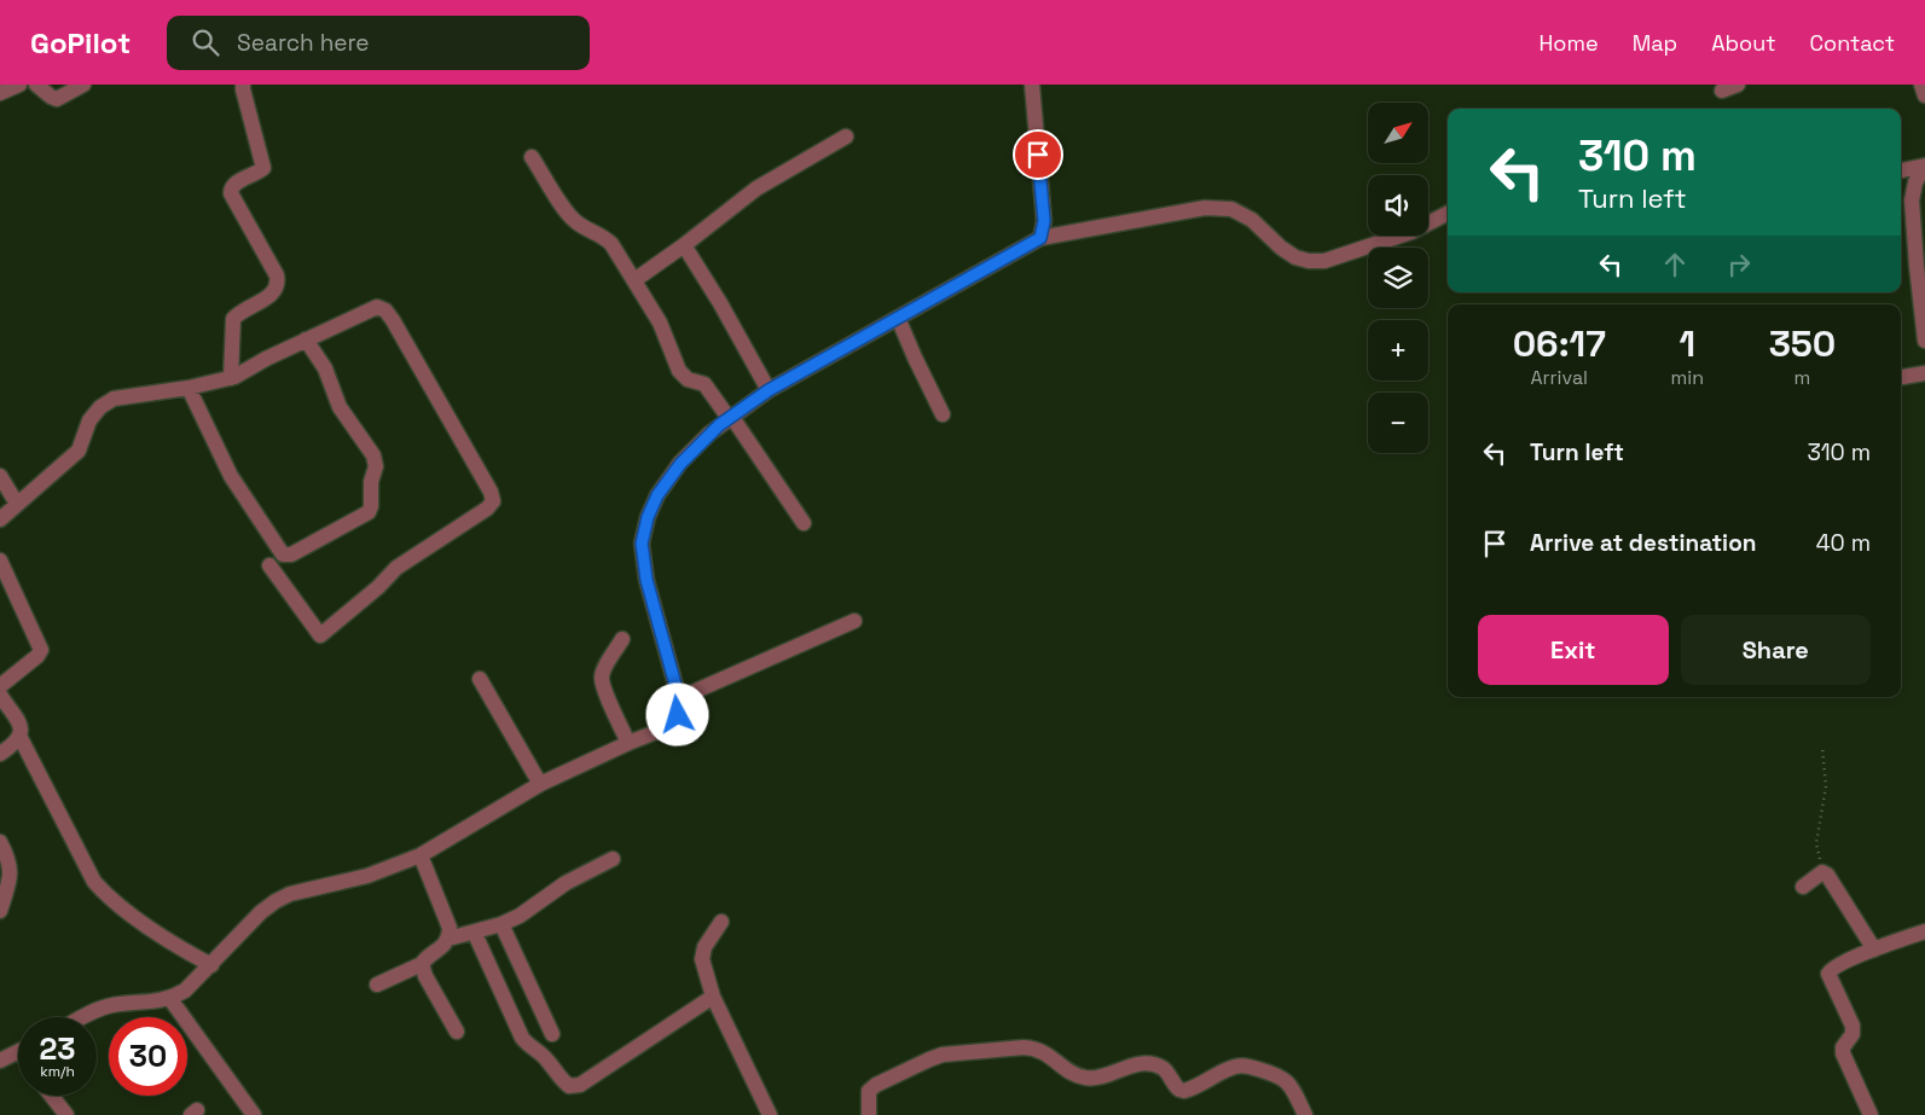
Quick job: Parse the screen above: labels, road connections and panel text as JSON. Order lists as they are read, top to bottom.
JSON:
{
  "north": "top right",
  "page": {
    "header": "GoPilot",
    "search": "Search here",
    "nav": [
      "Home",
      "Map",
      "About",
      "Contact"
    ],
    "map_buttons": ["+", "−"],
    "turn": ["310 m", "Turn left"],
    "eta": [
      "06:17",
      "Arrival",
      "1",
      "min",
      "350",
      "m"
    ],
    "list": [
      {
        "name": "Turn left",
        "value": "310 m"
      },
      {
        "name": "Arrive at destination",
        "value": "40 m"
      }
    ],
    "buttons": ["Exit", "Share"],
    "speed": "23 km/h",
    "limit": "30"
  }
}
